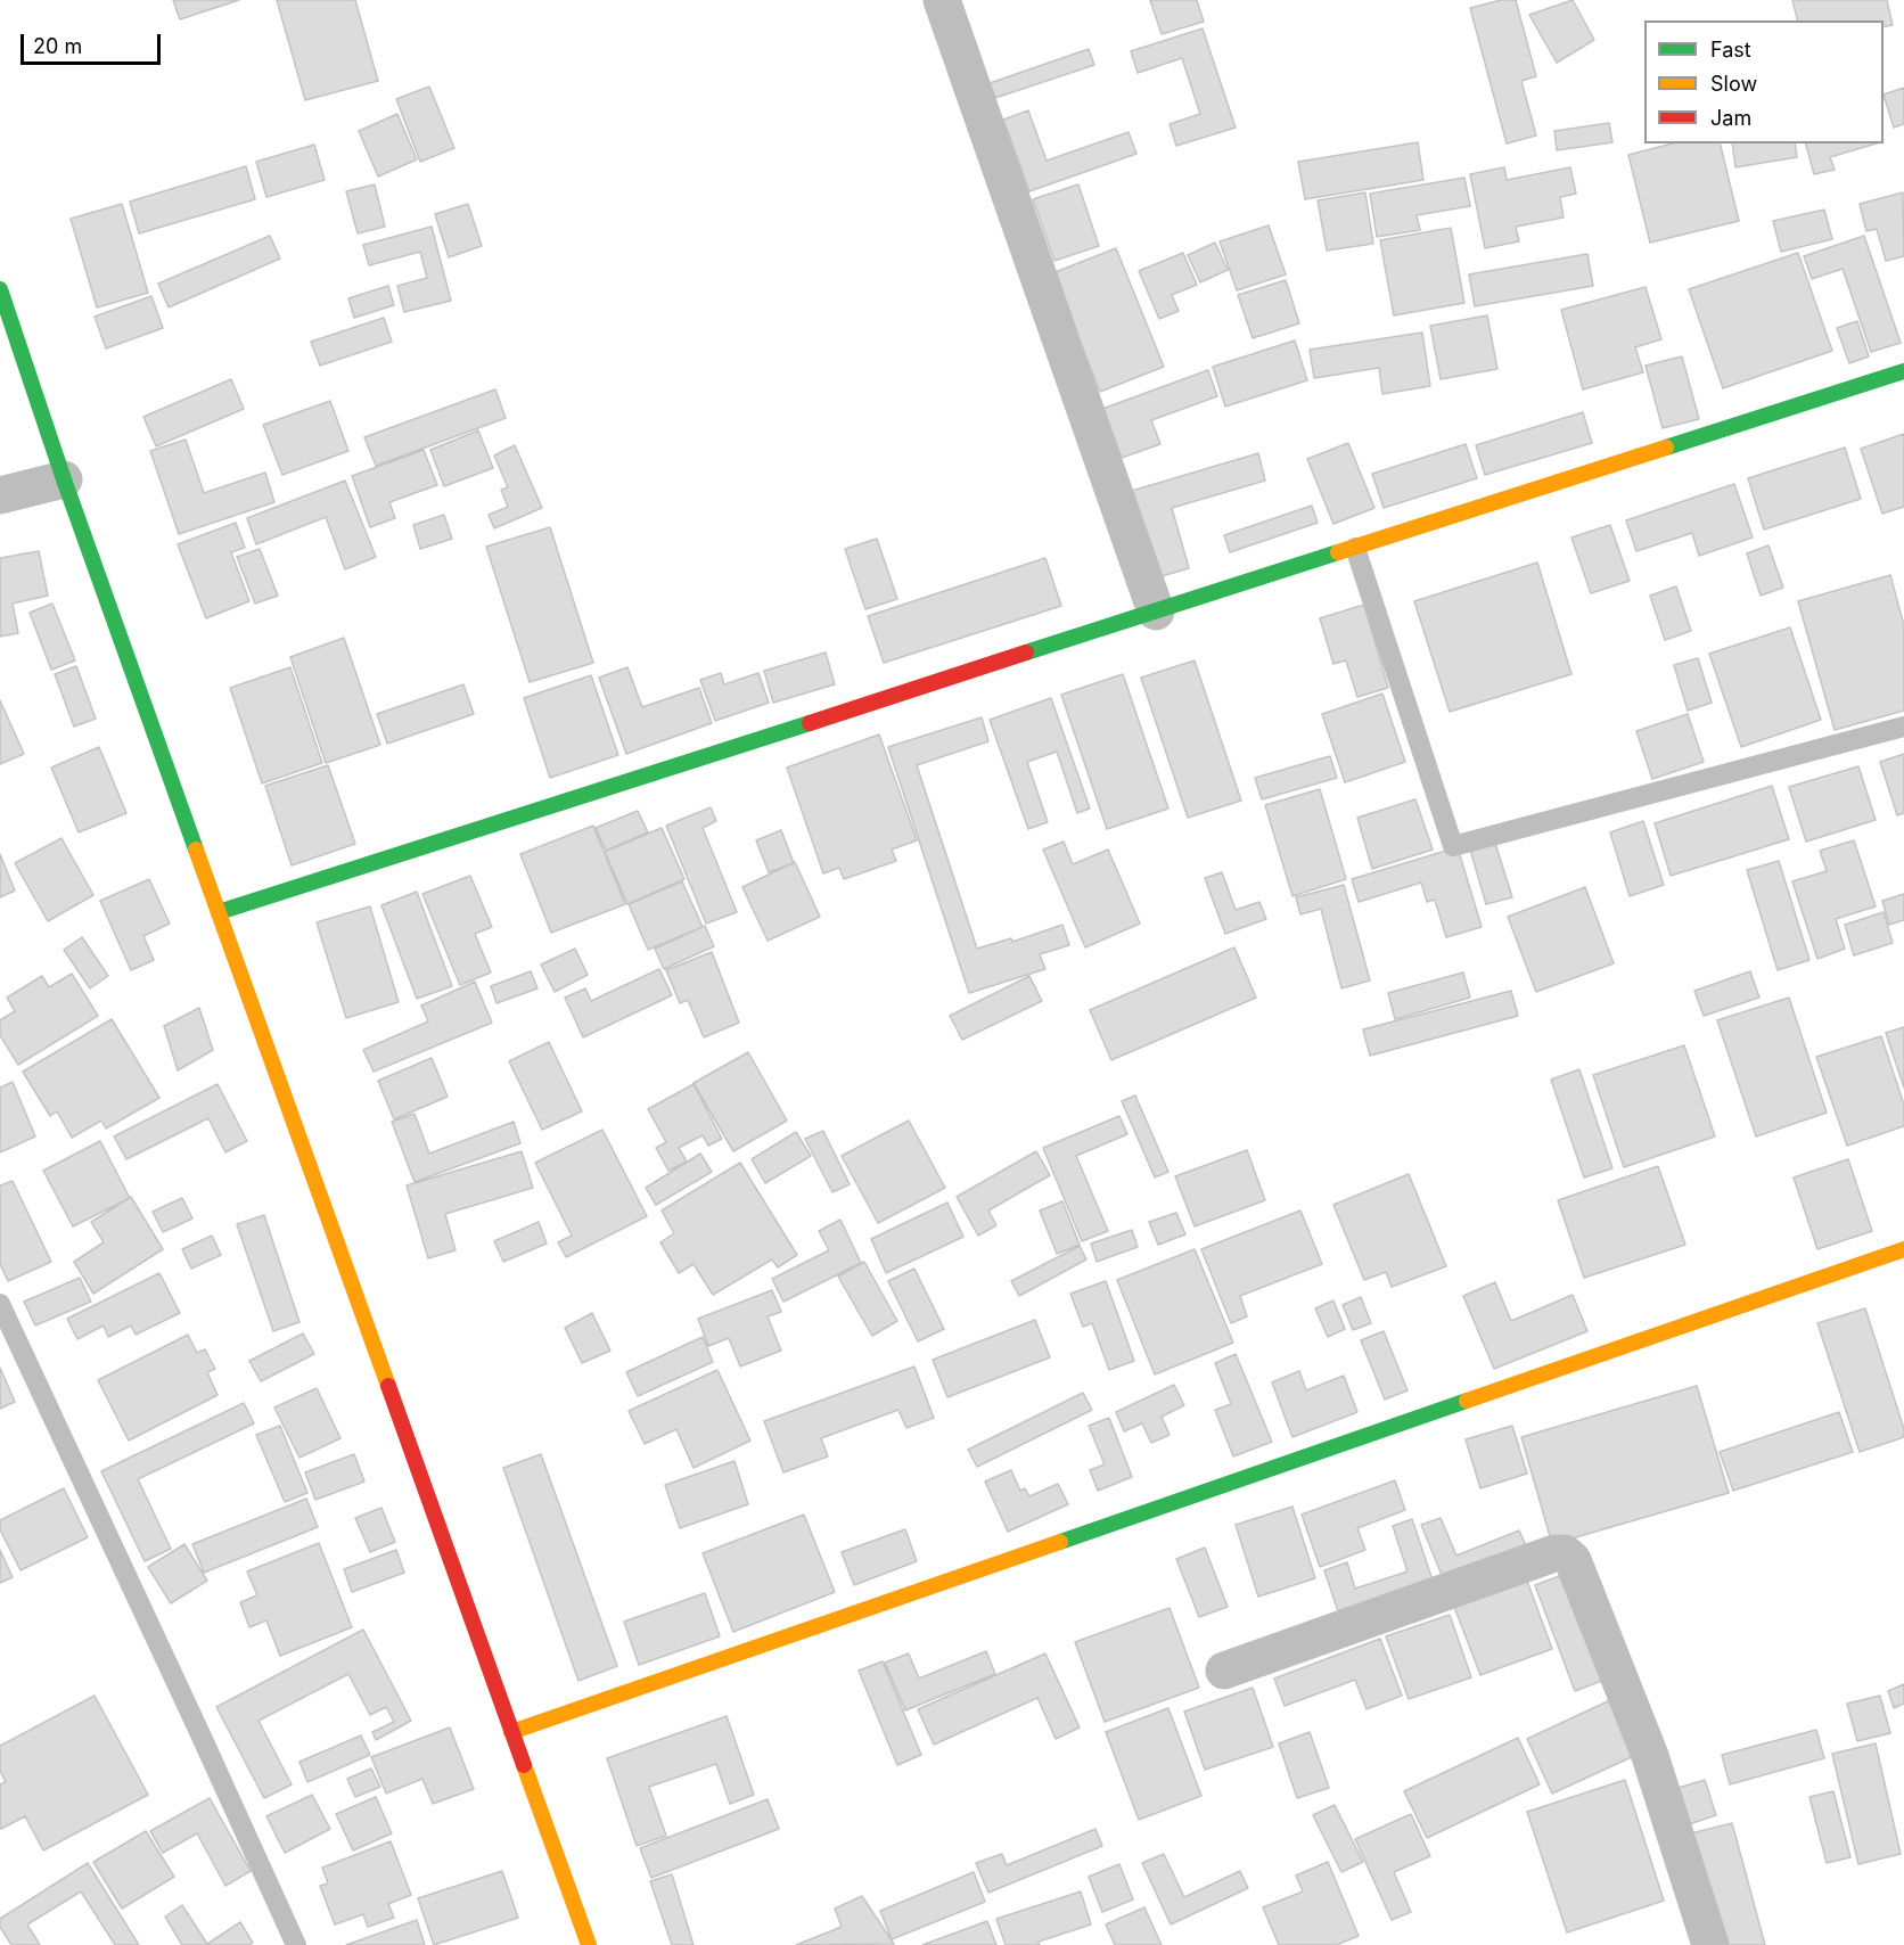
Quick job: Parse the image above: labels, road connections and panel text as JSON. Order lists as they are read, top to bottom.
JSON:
{
  "legend": ["Fast", "Slow", "Jam"],
  "scale_bar": "20 m"
}
